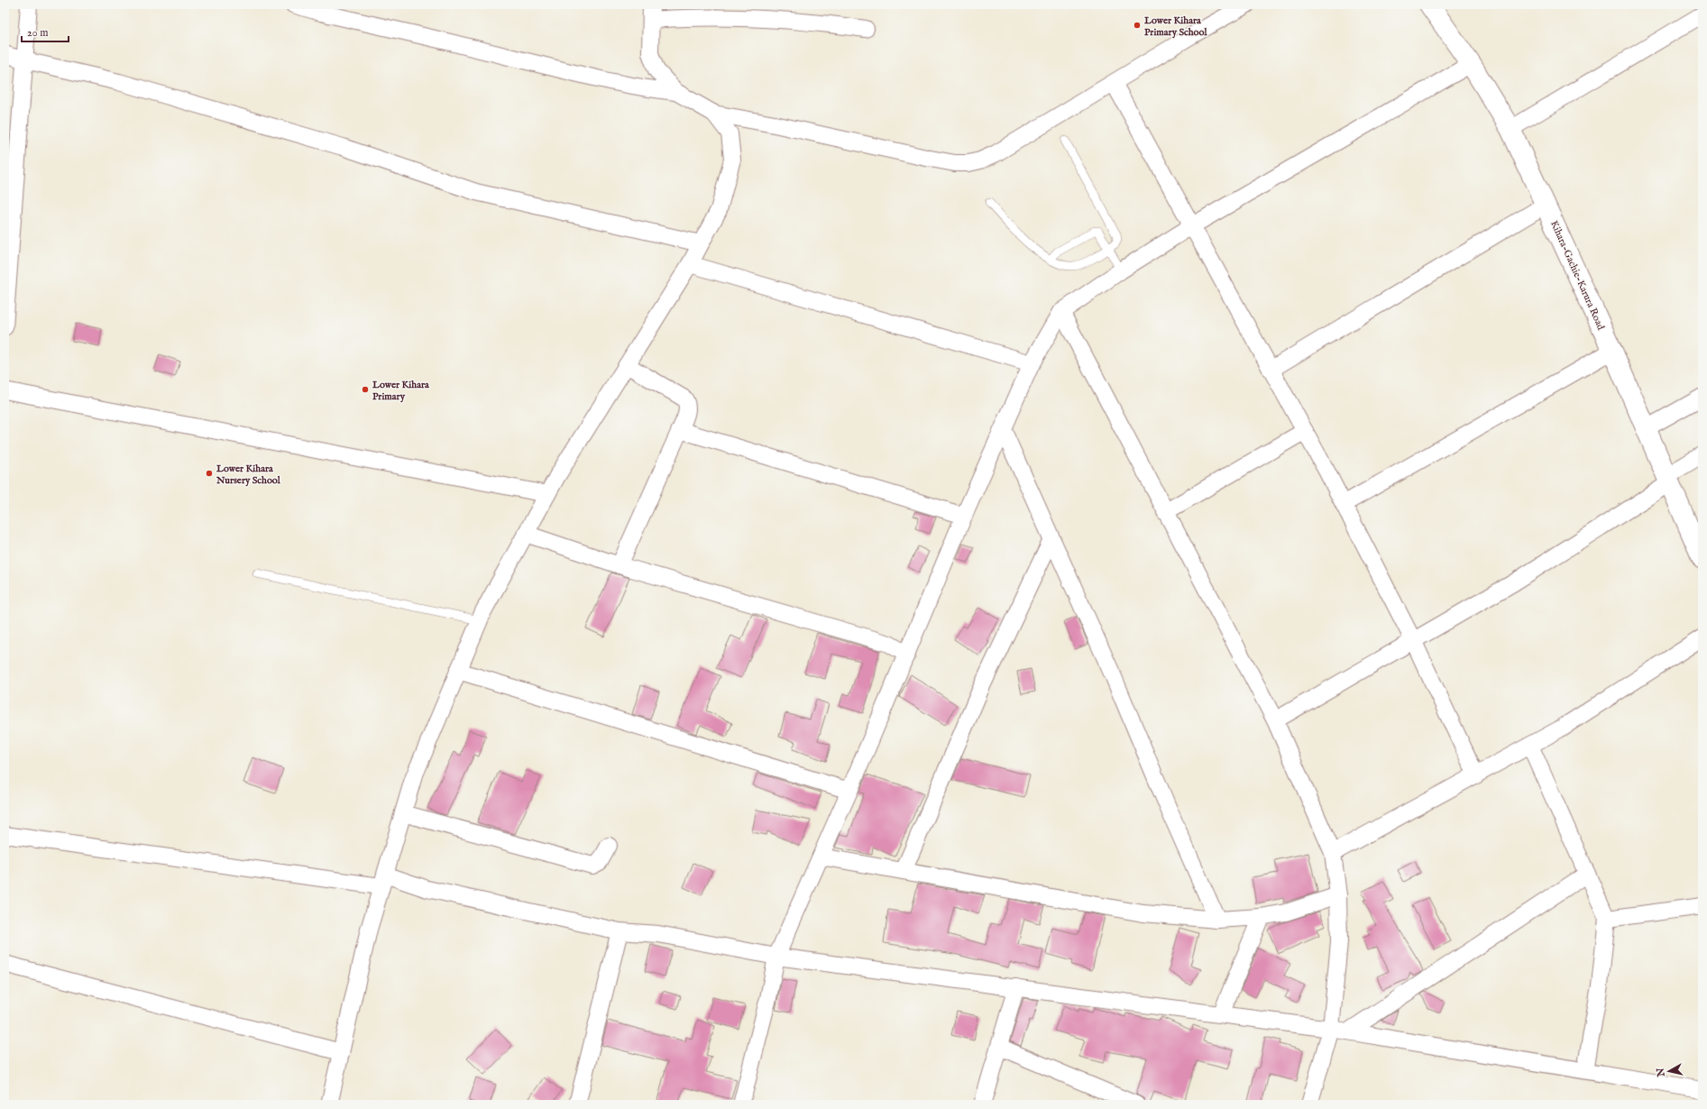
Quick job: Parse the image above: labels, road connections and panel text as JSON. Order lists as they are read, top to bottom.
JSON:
{
  "streets": {
    "street": ["Kihara-Gachie-Karura Road"]
  },
  "places": ["Lower Kihara Primary School", "Lower Kihara Primary", "Lower Kihara Nursery School"],
  "scale_bar": "20 m",
  "north": "left"
}
